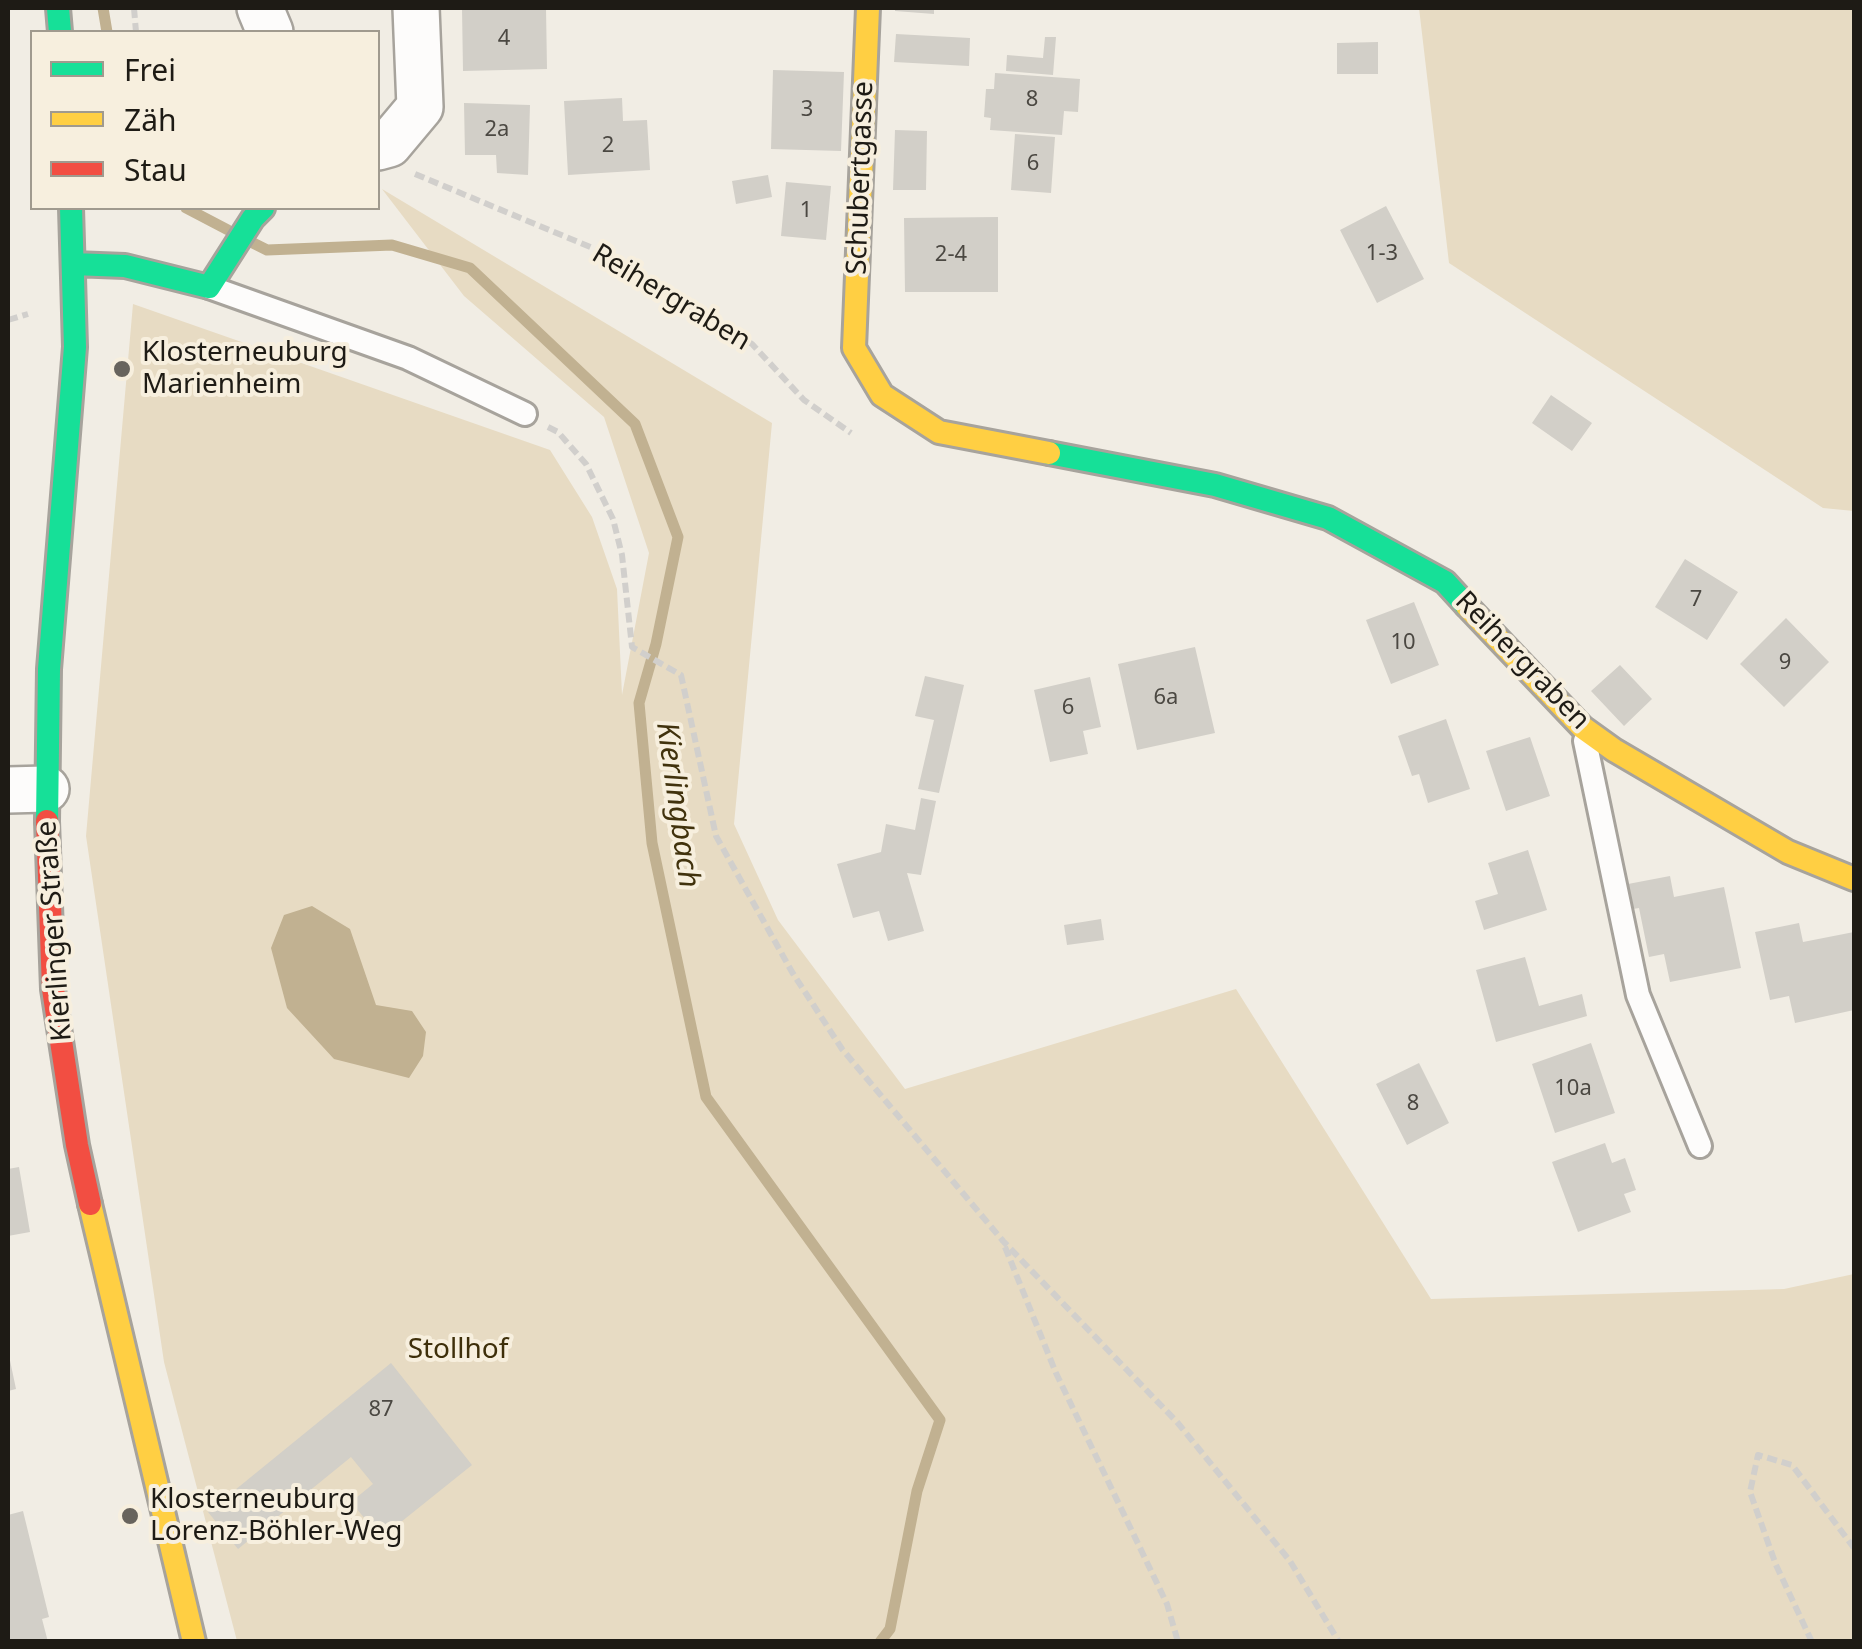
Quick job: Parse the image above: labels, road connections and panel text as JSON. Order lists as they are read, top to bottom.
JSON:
{
  "streets": {
    "street": ["Schubertgasse", "Reihergraben", "Kierlinger Straße"]
  },
  "crossings": [
    ["Schubertgasse", "Reihergraben"]
  ],
  "water": ["Kierlingbach"],
  "parks": ["Stollhof"],
  "places": ["Klosterneuburg Marienheim", "Klosterneuburg Lorenz-Böhler-Weg"],
  "house_numbers": [
    "4",
    "8",
    "3",
    "2a",
    "2",
    "6",
    "1",
    "1-3",
    "2-4",
    "7",
    "10",
    "9",
    "6a",
    "6",
    "10a",
    "8",
    "87"
  ],
  "legend": ["Frei", "Zäh", "Stau"]
}
